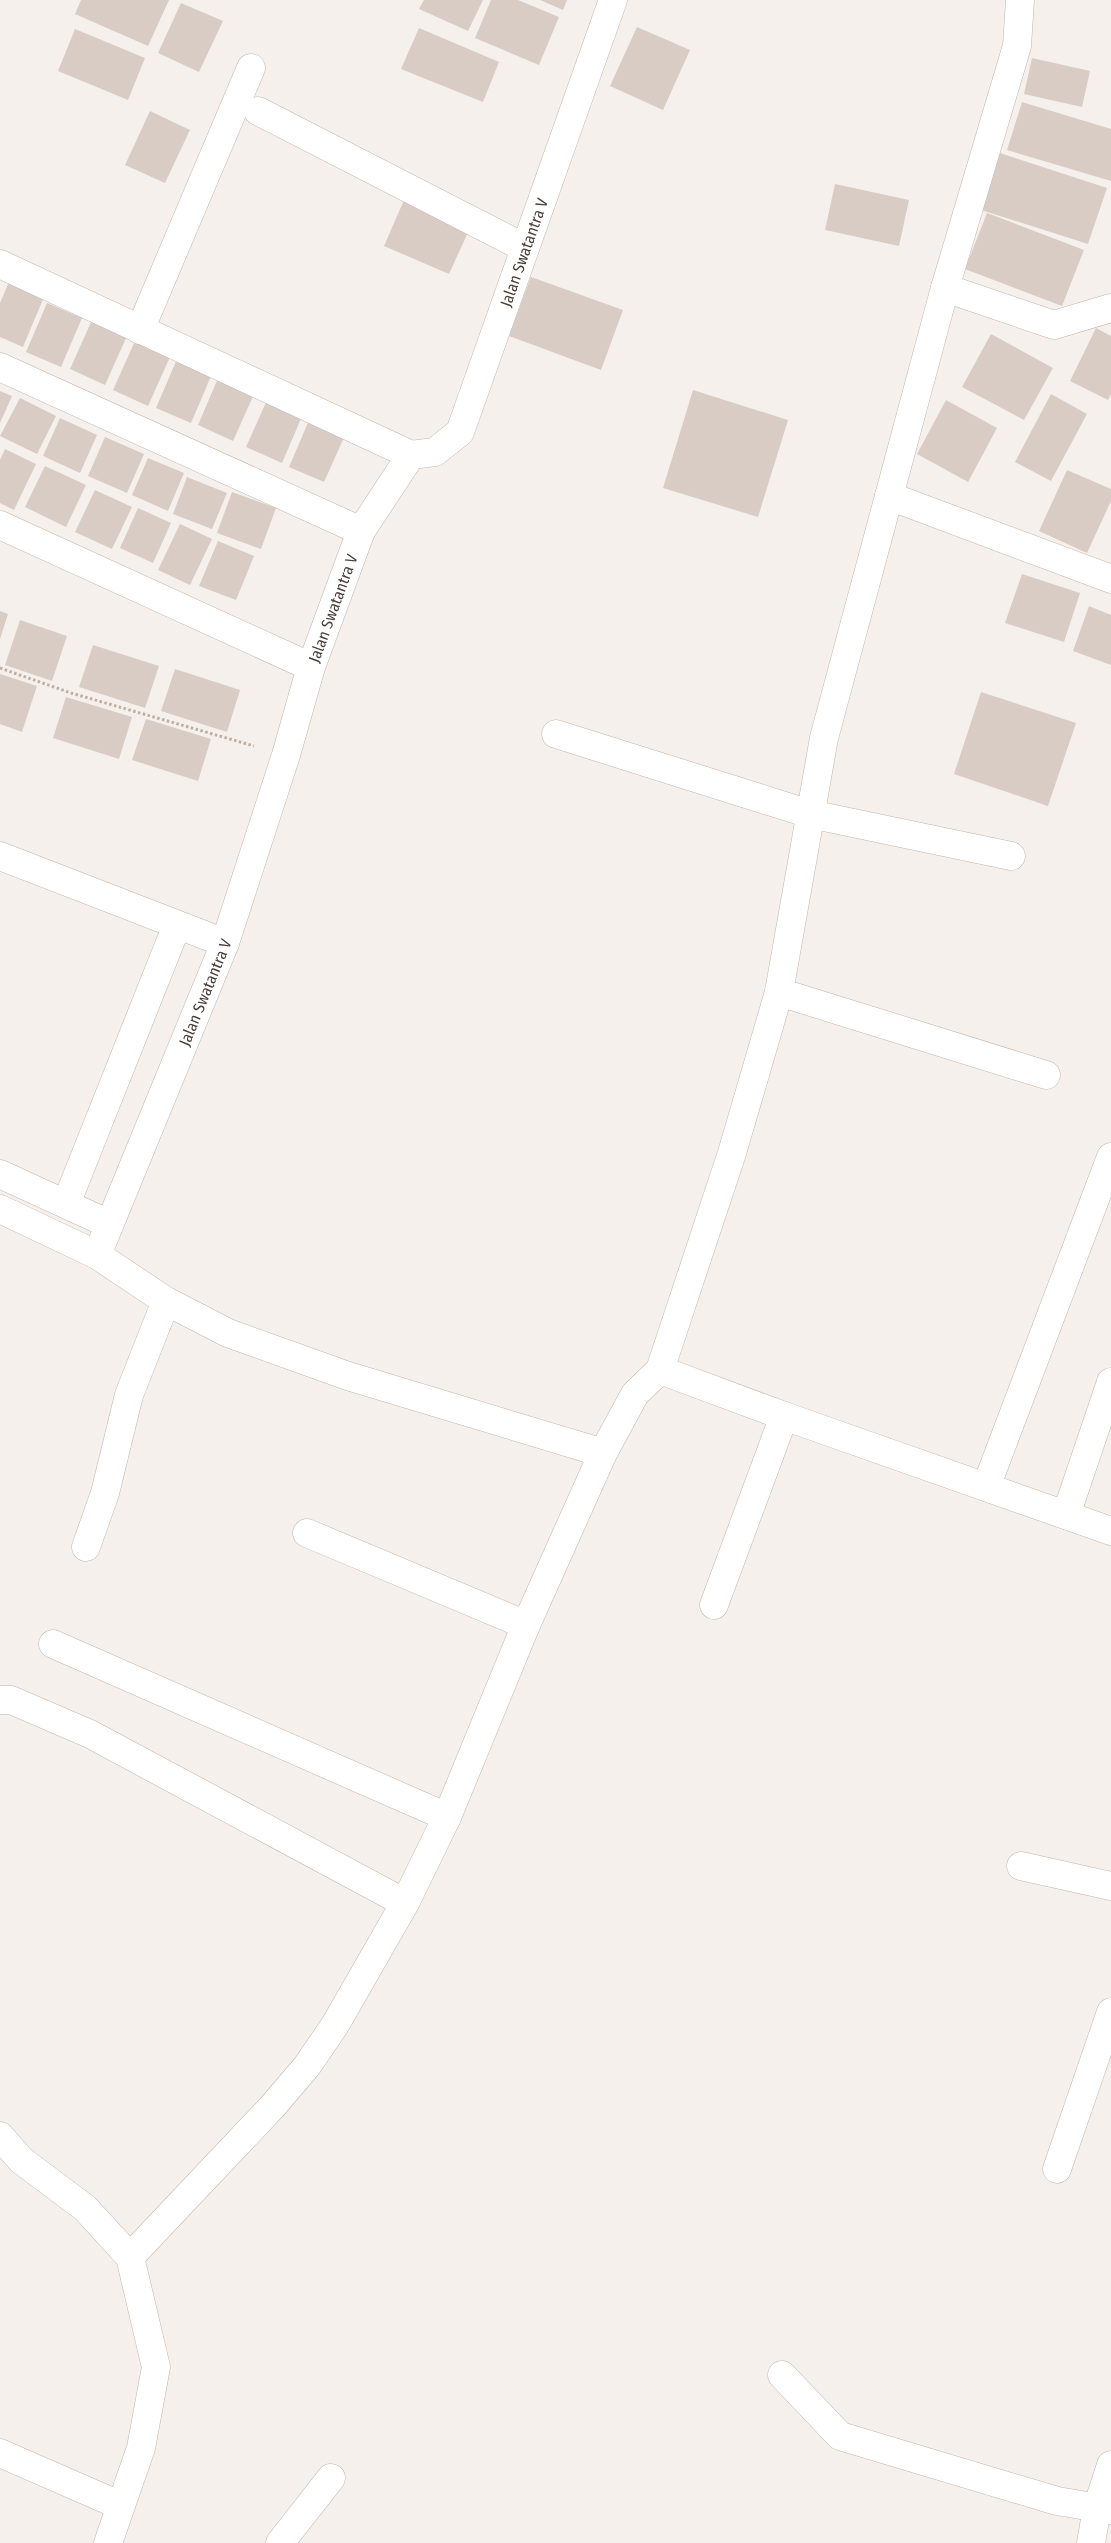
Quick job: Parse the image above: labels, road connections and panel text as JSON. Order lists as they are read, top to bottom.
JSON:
{
  "streets": {
    "street": ["Jalan Swatantra V"]
  }
}
